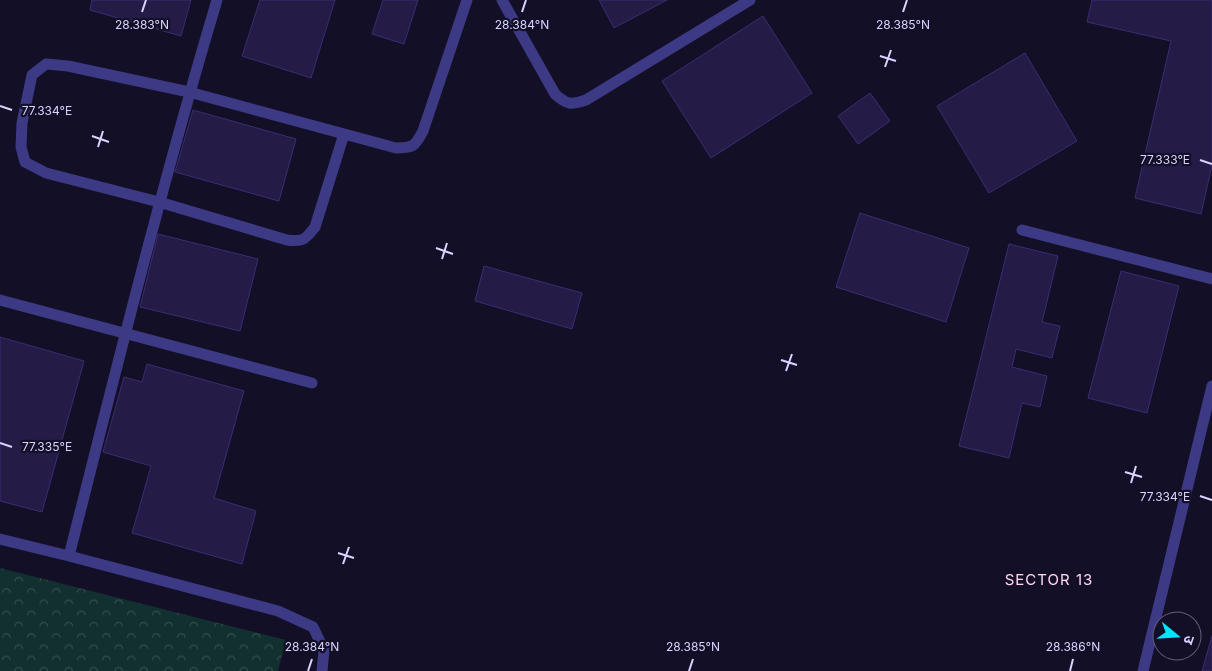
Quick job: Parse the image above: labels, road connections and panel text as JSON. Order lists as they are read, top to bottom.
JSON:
{
  "districts": ["SECTOR 13"],
  "north": "right",
  "coordinates": [
    "28.383°N",
    "28.384°N",
    "28.385°N",
    "77.334°E",
    "77.333°E",
    "77.335°E",
    "28.386°N"
  ]
}
